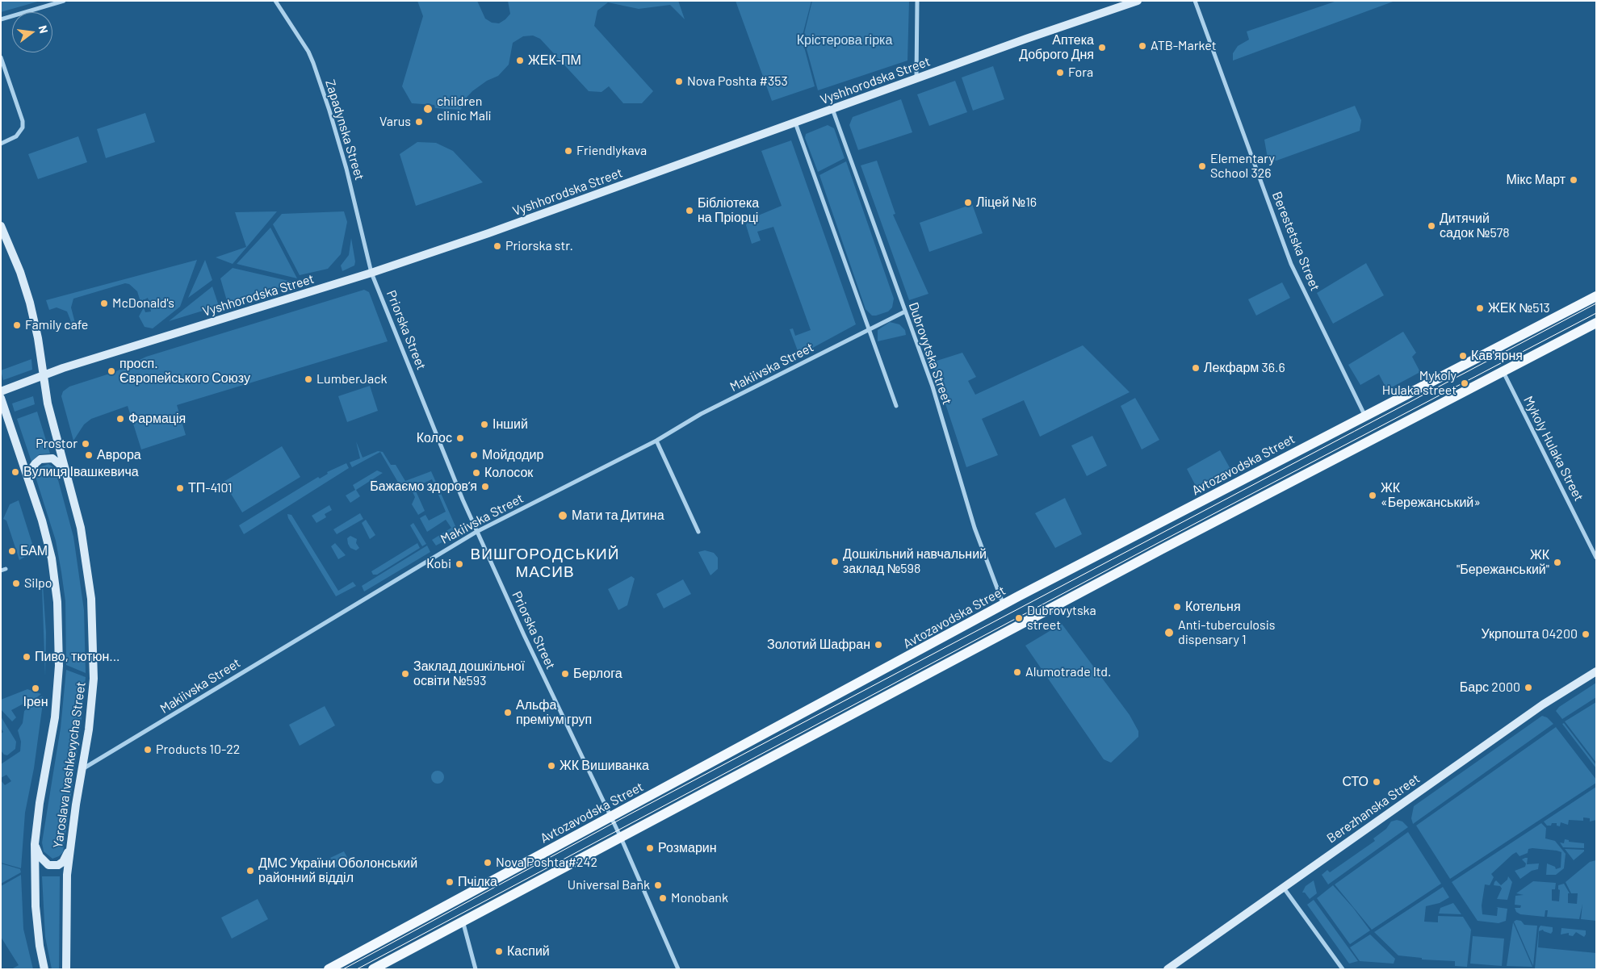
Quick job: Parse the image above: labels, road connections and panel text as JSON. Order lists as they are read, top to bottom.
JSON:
{
  "streets": {
    "main road": [
      "Vyshhorodska Street",
      "Avtozavodska Street",
      "Yaroslava Ivashkevycha Street",
      "Berezhanska Street"
    ],
    "street": [
      "Zapadynska Street",
      "Berestetska Street",
      "Priorska Street",
      "Dubrovytska Street",
      "Makiivska Street",
      "Mykoly Hulaka Street"
    ]
  },
  "crossings": [
    ["Vyshhorodska Street", "Zapadynska Street"],
    ["Vyshhorodska Street", "Priorska Street"],
    ["Vyshhorodska Street", "Dubrovytska Street"],
    ["Vyshhorodska Street", "Yaroslava Ivashkevycha Street"],
    ["Zapadynska Street", "Priorska Street"],
    ["Berestetska Street", "Avtozavodska Street"],
    ["Priorska Street", "Makiivska Street"],
    ["Priorska Street", "Avtozavodska Street"],
    ["Dubrovytska Street", "Makiivska Street"],
    ["Dubrovytska Street", "Avtozavodska Street"],
    ["Makiivska Street", "Yaroslava Ivashkevycha Street"]
  ],
  "districts": ["ВИШГОРОДСЬКИЙ МАСИВ"],
  "parks": ["Крістерова гірка"],
  "places": [
    "ATB-Market",
    "Аптека Доброго Дня",
    "ЖЕК-ПМ",
    "Fora",
    "Nova Poshta #353",
    "children clinic Mali",
    "Varus",
    "Friendlykava",
    "Elementary School 326",
    "Мікс Март",
    "Ліцей №16",
    "Бібліотека на Пріорці",
    "Дитячий садок №578",
    "Priorska str.",
    "McDonald's",
    "ЖЕК №513",
    "Family cafe",
    "Кав'ярня",
    "Лекфарм 36.6",
    "просп. Європейського Союзу",
    "LumberJack",
    "Mykoly Hulaka street",
    "Фармація",
    "Інший",
    "Колос",
    "Prostor",
    "Аврора",
    "Мойдодир",
    "Вулиця Івашкевича",
    "Колосок",
    "Бажаємо здоровʼя",
    "ТП-4101",
    "ЖК «Бережанський»",
    "Мати та Дитина",
    "БАМ",
    "Дошкільний навчальний заклад №598",
    "ЖК \"Бережанський\"",
    "Кobi",
    "Silpo",
    "Котельня",
    "Dubrovytska street",
    "Anti-tuberculosis dispensary 1",
    "Укрпошта 04200",
    "Золотий Шафран",
    "Пиво, тютюн...",
    "Alumotrade ltd.",
    "Заклад дошкільної освіти №593",
    "Берлога",
    "Барс 2000",
    "Ірен",
    "Альфа преміум груп",
    "Products 10-22",
    "ЖК Вишиванка",
    "СТО",
    "Розмарин",
    "Nova Poshta #242",
    "ДМС України Оболонський районний відділ",
    "Пчілка",
    "Universal Bank",
    "Monobank",
    "Каспий"
  ],
  "north": "right"
}
